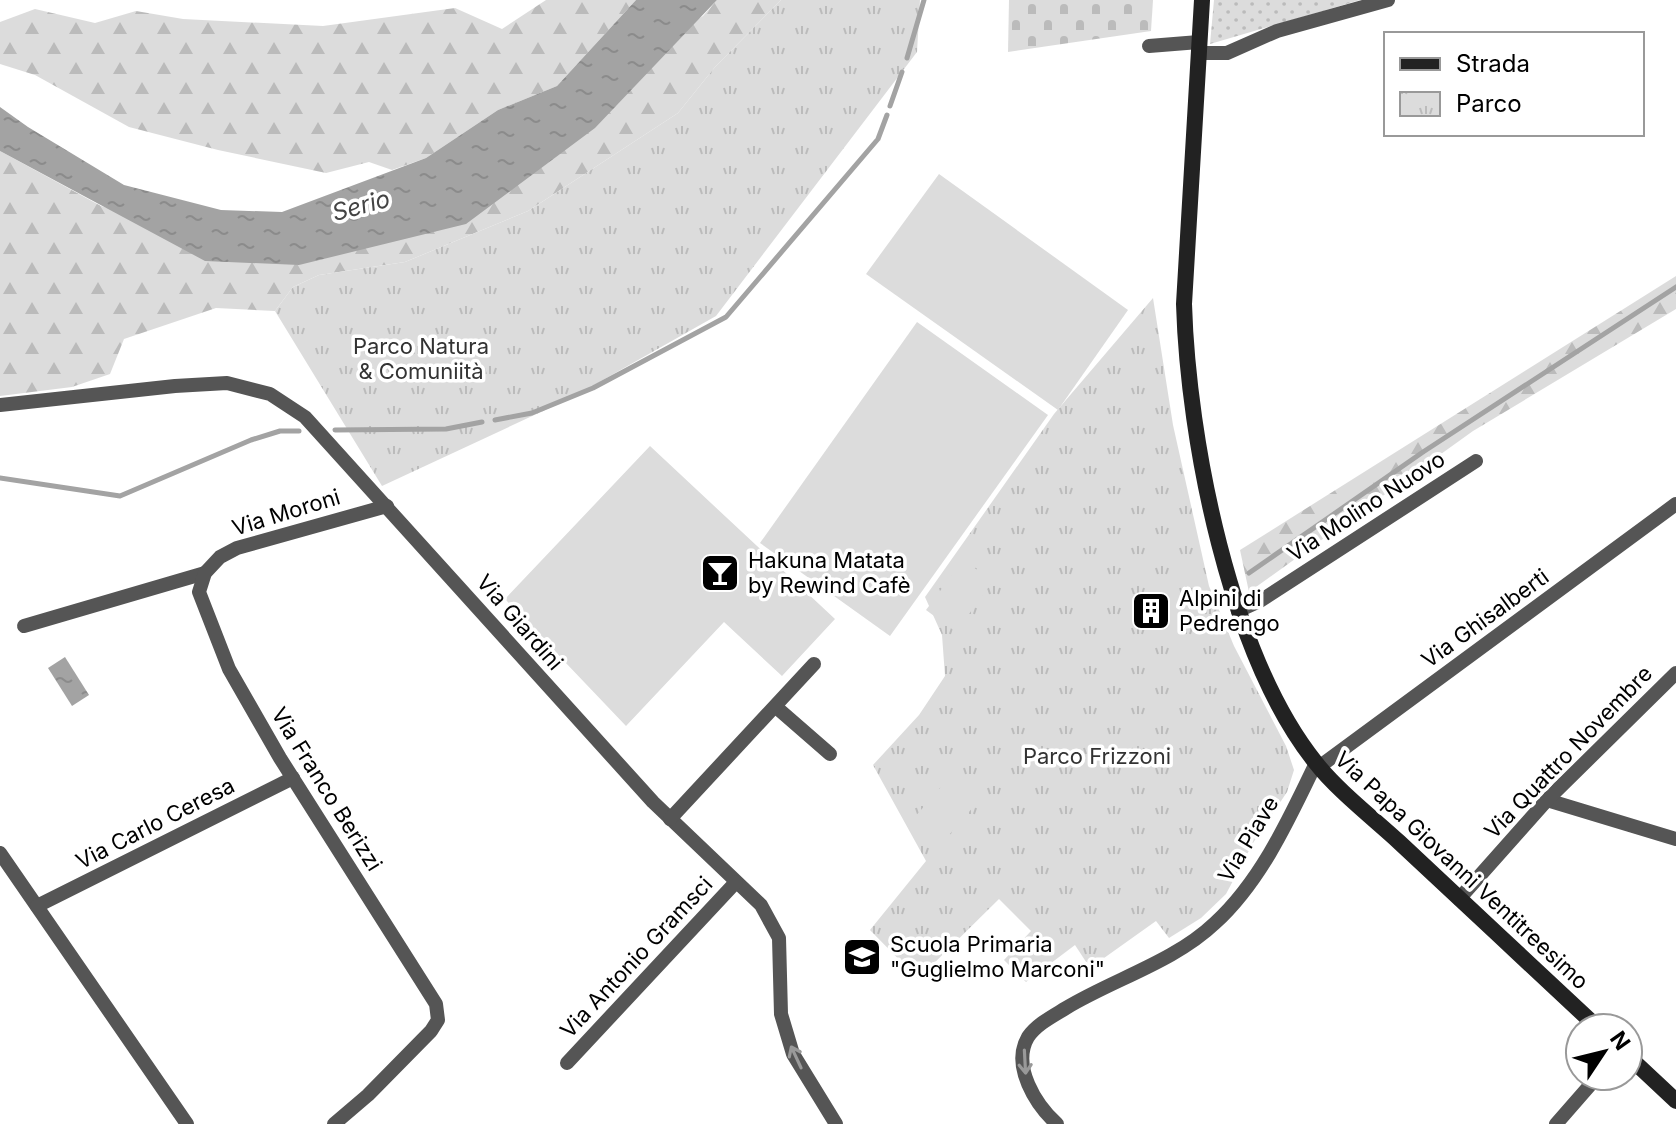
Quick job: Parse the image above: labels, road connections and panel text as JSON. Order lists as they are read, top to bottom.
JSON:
{
  "streets": {
    "street": [
      "Via Molino Nuovo",
      "Via Moroni",
      "Via Ghisalberti",
      "Via Giardini",
      "Via Quattro Novembre",
      "Via Franco Berizzi",
      "Via Carlo Ceresa",
      "Via Piave",
      "Via Papa Giovanni Ventitreesimo",
      "Via Antonio Gramsci"
    ]
  },
  "crossings": [
    ["Via Molino Nuovo", "Via Papa Giovanni Ventitreesimo"],
    ["Via Moroni", "Via Giardini"],
    ["Via Moroni", "Via Franco Berizzi"],
    ["Via Ghisalberti", "Via Piave"],
    ["Via Ghisalberti", "Via Papa Giovanni Ventitreesimo"],
    ["Via Giardini", "Via Antonio Gramsci"],
    ["Via Quattro Novembre", "Via Papa Giovanni Ventitreesimo"],
    ["Via Franco Berizzi", "Via Carlo Ceresa"],
    ["Via Piave", "Via Papa Giovanni Ventitreesimo"]
  ],
  "one_way": ["Via Piave"],
  "water": ["Serio"],
  "parks": ["Parco Natura & Comuniità", "Parco Frizzoni"],
  "places": {
    "bar": ["Hakuna Matata by Rewind Cafè"],
    "building": ["Alpini di Pedrengo"],
    "school or university": ["Scuola Primaria \"Guglielmo Marconi\""]
  },
  "legend": ["Strada", "Parco"],
  "north": "top right"
}
